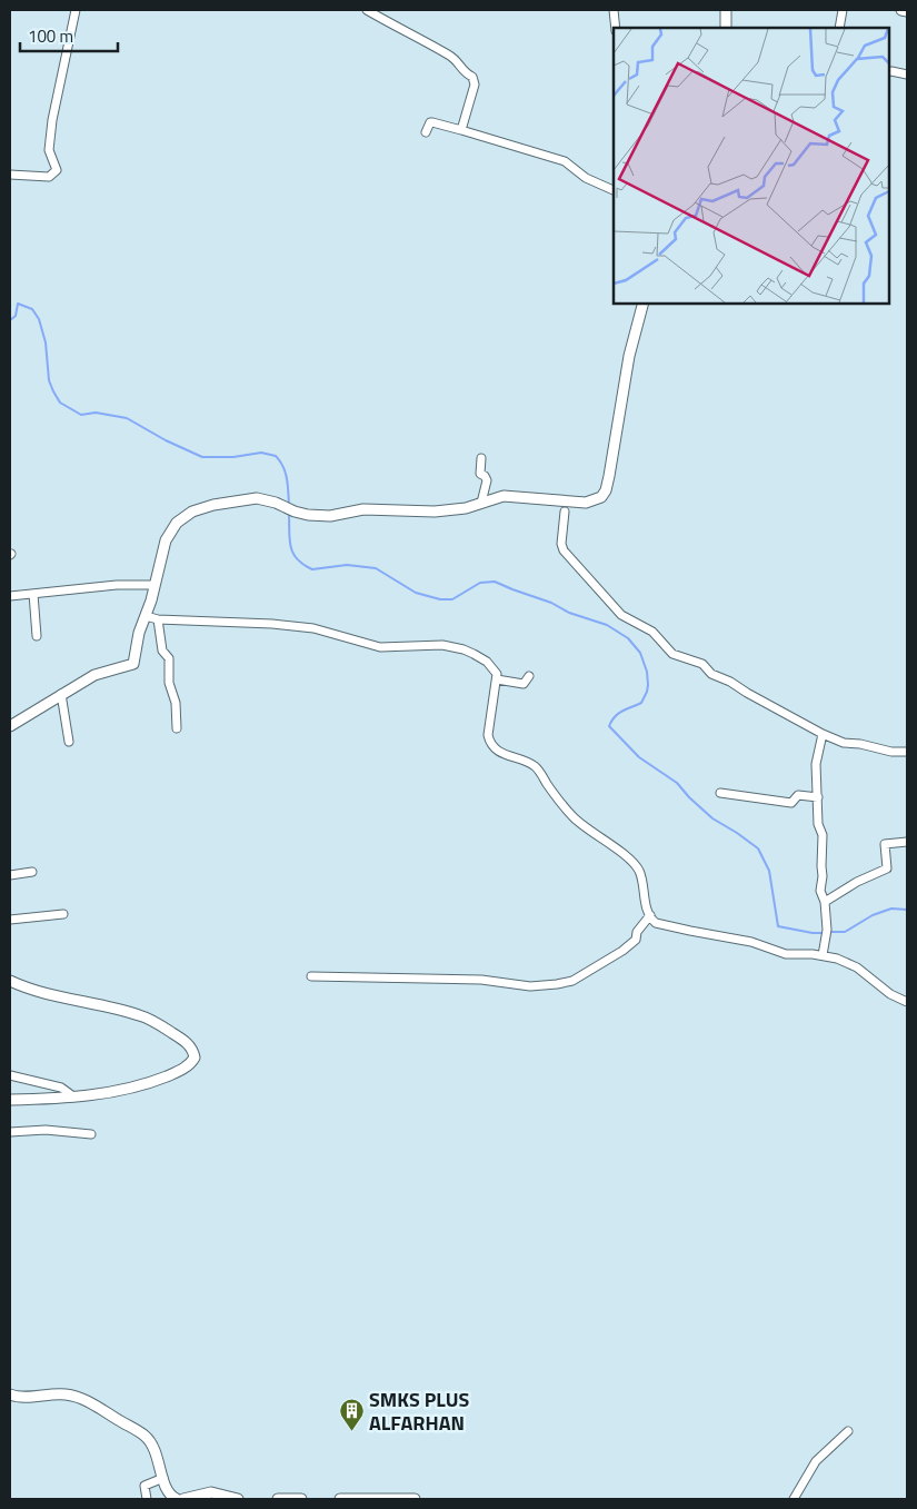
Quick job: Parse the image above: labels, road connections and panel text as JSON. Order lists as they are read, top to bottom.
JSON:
{
  "places": {
    "building": ["SMKS PLUS ALFARHAN"]
  },
  "scale_bar": "100 m"
}
